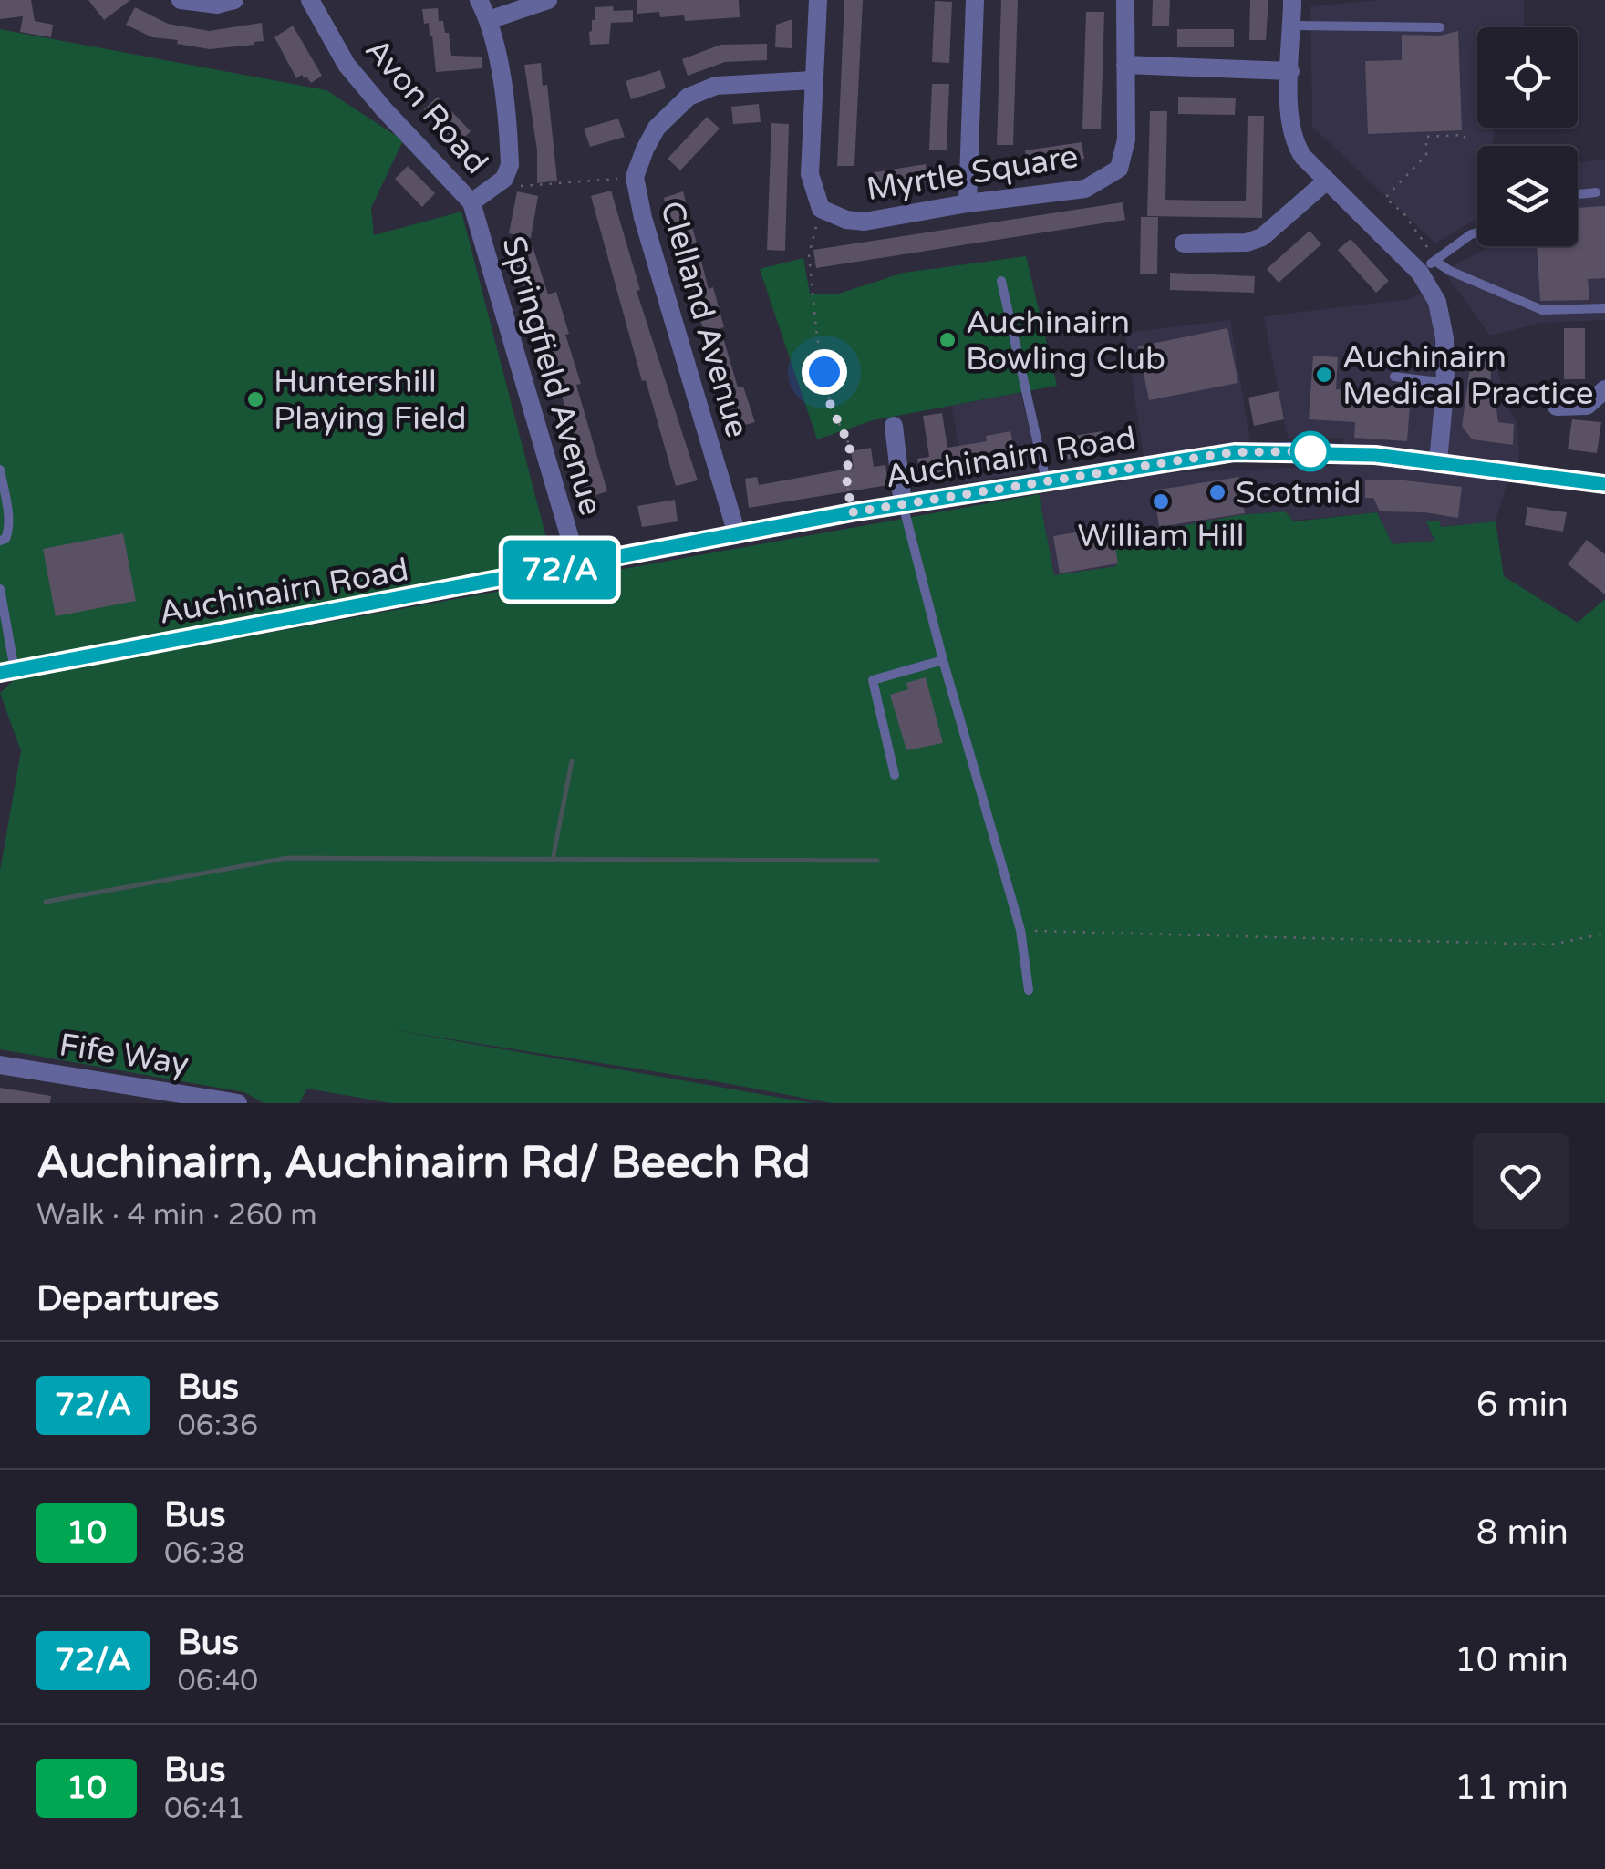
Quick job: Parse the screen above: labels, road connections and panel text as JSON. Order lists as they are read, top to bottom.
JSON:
{
  "streets": {
    "main road": ["Auchinairn Road"],
    "street": [
      "Avon Road",
      "Myrtle Square",
      "Clelland Avenue",
      "Springfield Avenue",
      "Fife Way"
    ]
  },
  "crossings": [
    ["Avon Road", "Springfield Avenue"],
    ["Clelland Avenue", "Auchinairn Road"],
    ["Springfield Avenue", "Auchinairn Road"]
  ],
  "places": [
    "Auchinairn Bowling Club",
    "Auchinairn Medical Practice",
    "Huntershill Playing Field",
    "Scotmid",
    "William Hill"
  ],
  "lines": ["bus line 72/A"],
  "page": {
    "on_map": "72/A",
    "heading": [
      ["Auchinairn, Auchinairn Rd/ Beech Rd", "Walk · 4 min · 260 m"],
      "Departures"
    ],
    "list": [
      {
        "mark": "72/A",
        "name": "Bus",
        "note": "06:36",
        "value": "6 min"
      },
      {
        "mark": "10",
        "name": "Bus",
        "note": "06:38",
        "value": "8 min"
      },
      {
        "mark": "72/A",
        "name": "Bus",
        "note": "06:40",
        "value": "10 min"
      },
      {
        "mark": "10",
        "name": "Bus",
        "note": "06:41",
        "value": "11 min"
      }
    ]
  }
}
